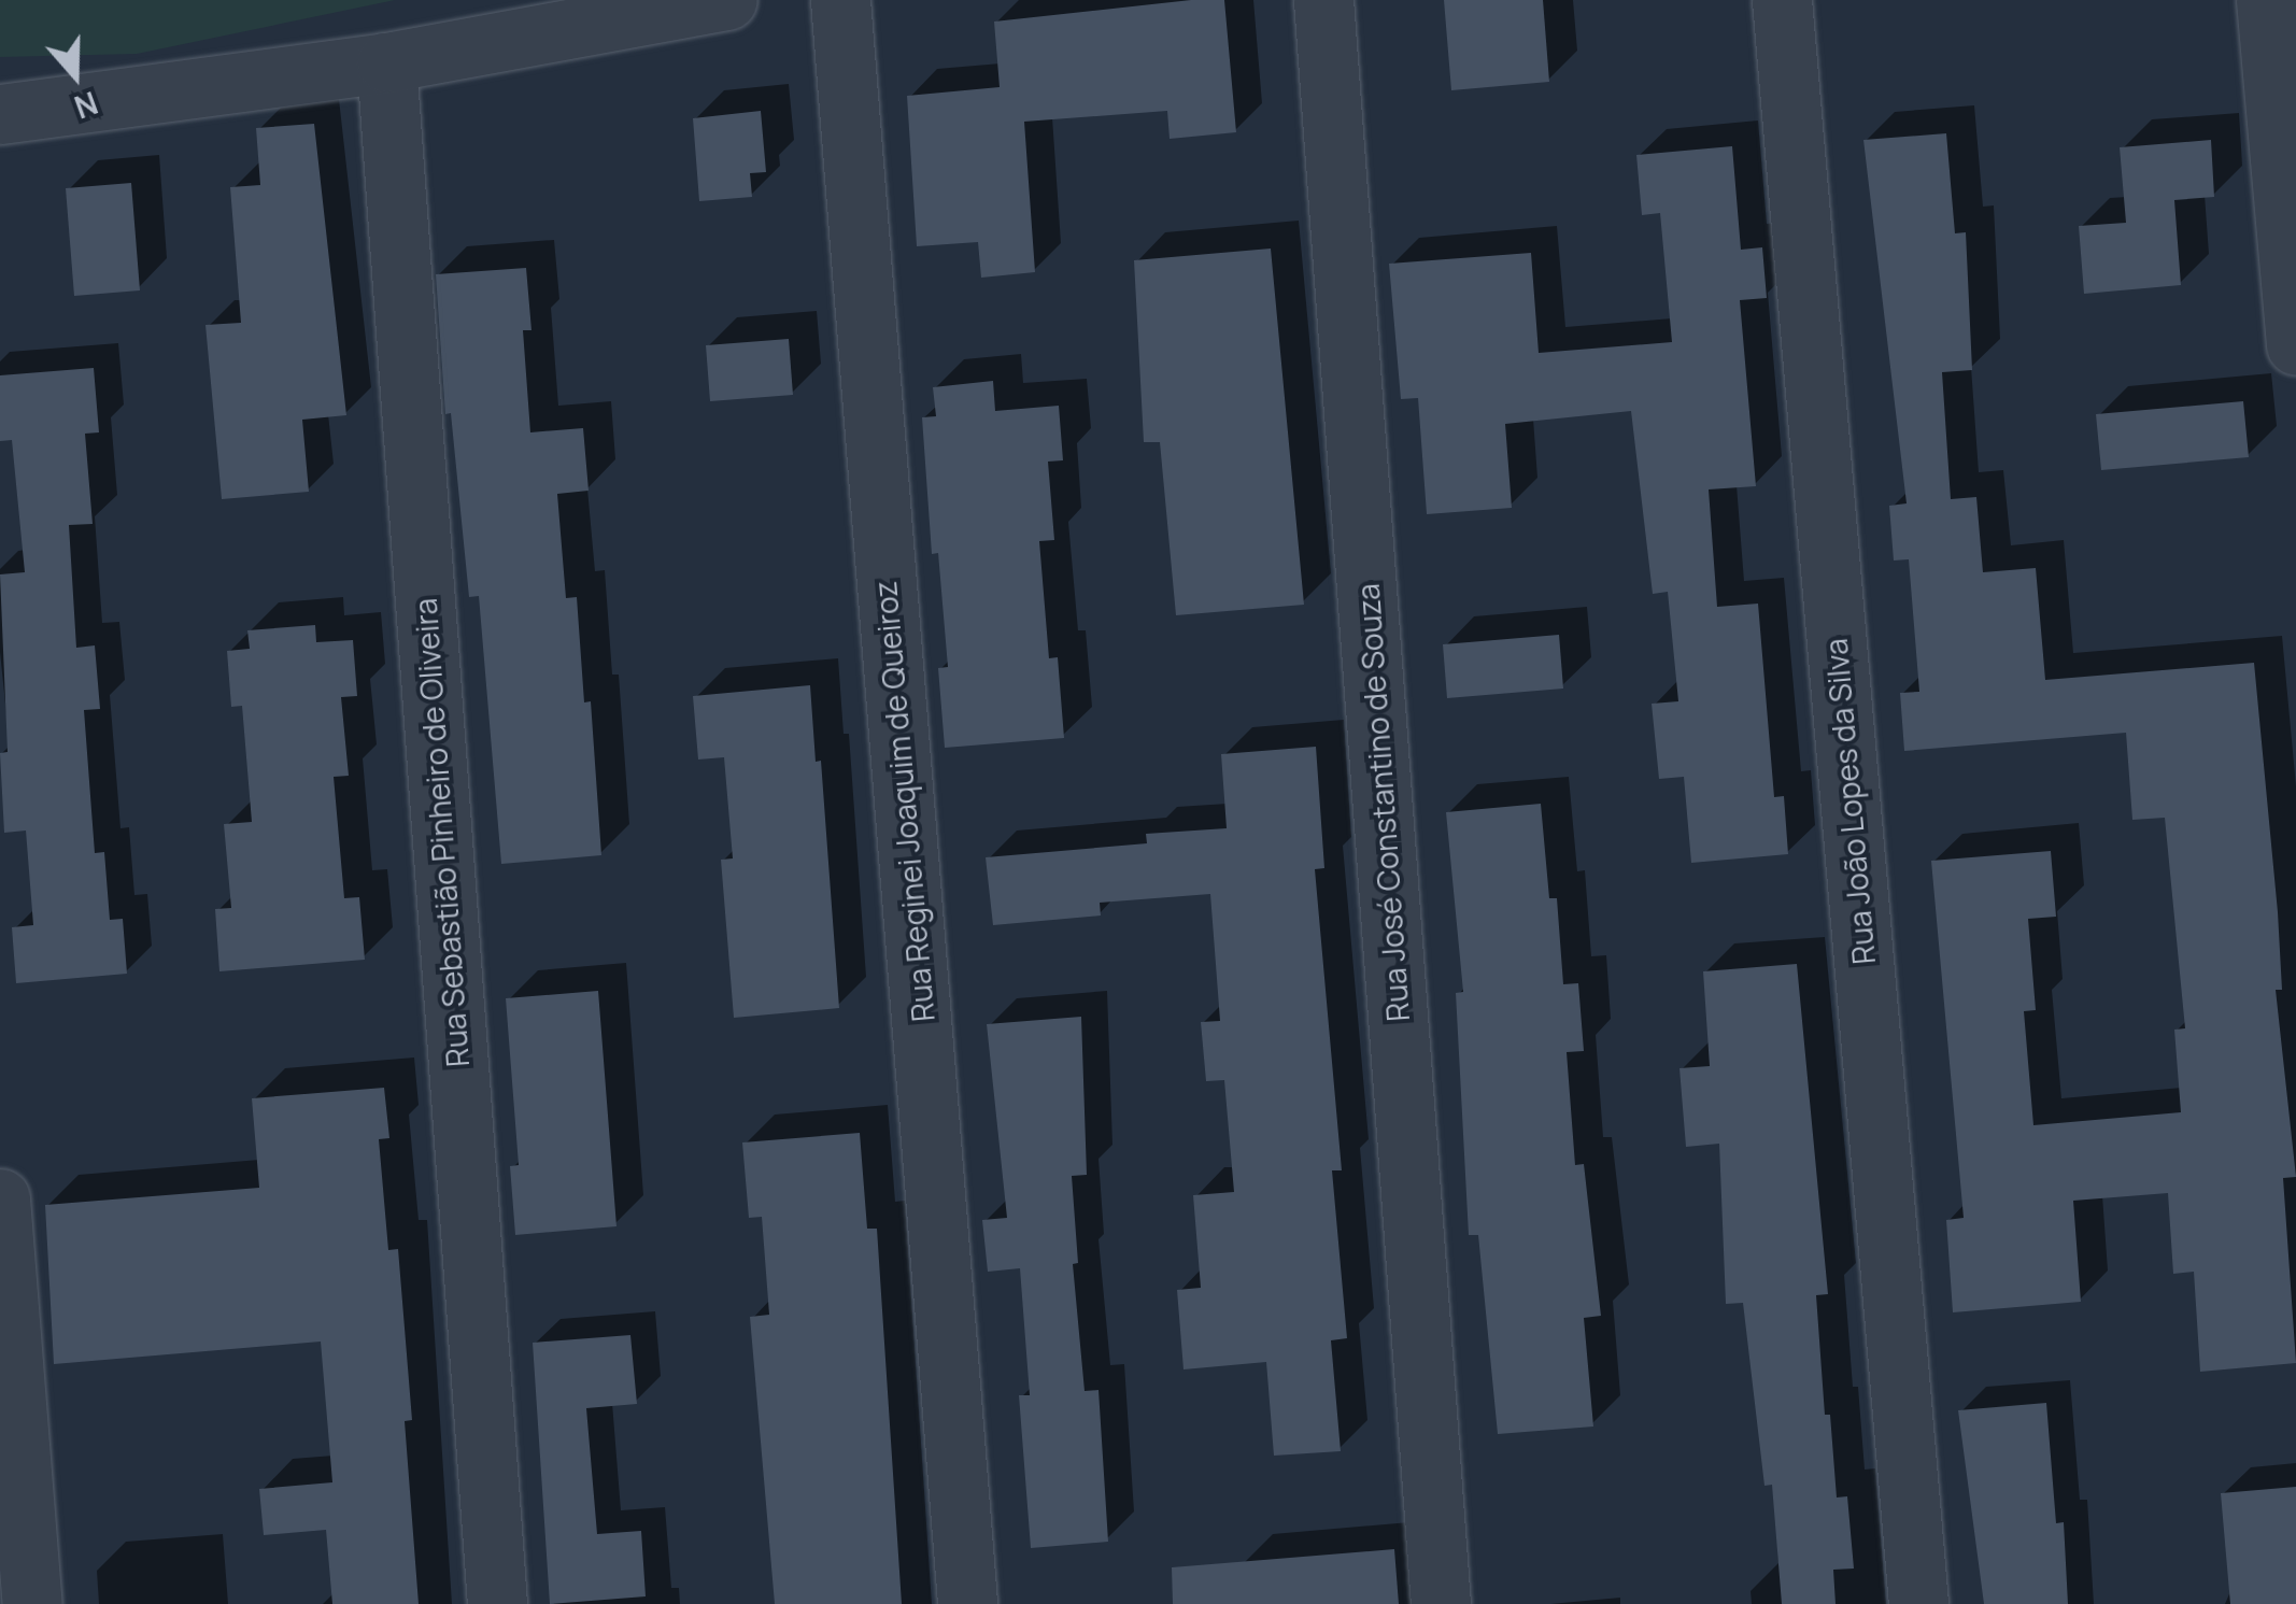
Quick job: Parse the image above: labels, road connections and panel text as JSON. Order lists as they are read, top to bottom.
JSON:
{
  "streets": {
    "street": [
      "Rua Reginei Joaquim de Queiroz",
      "Rua João Lopes da Silva",
      "Rua José Constantino de Souza",
      "Rua Sebastião Pinheiro de Oliveira"
    ]
  },
  "north": "bottom"
}
